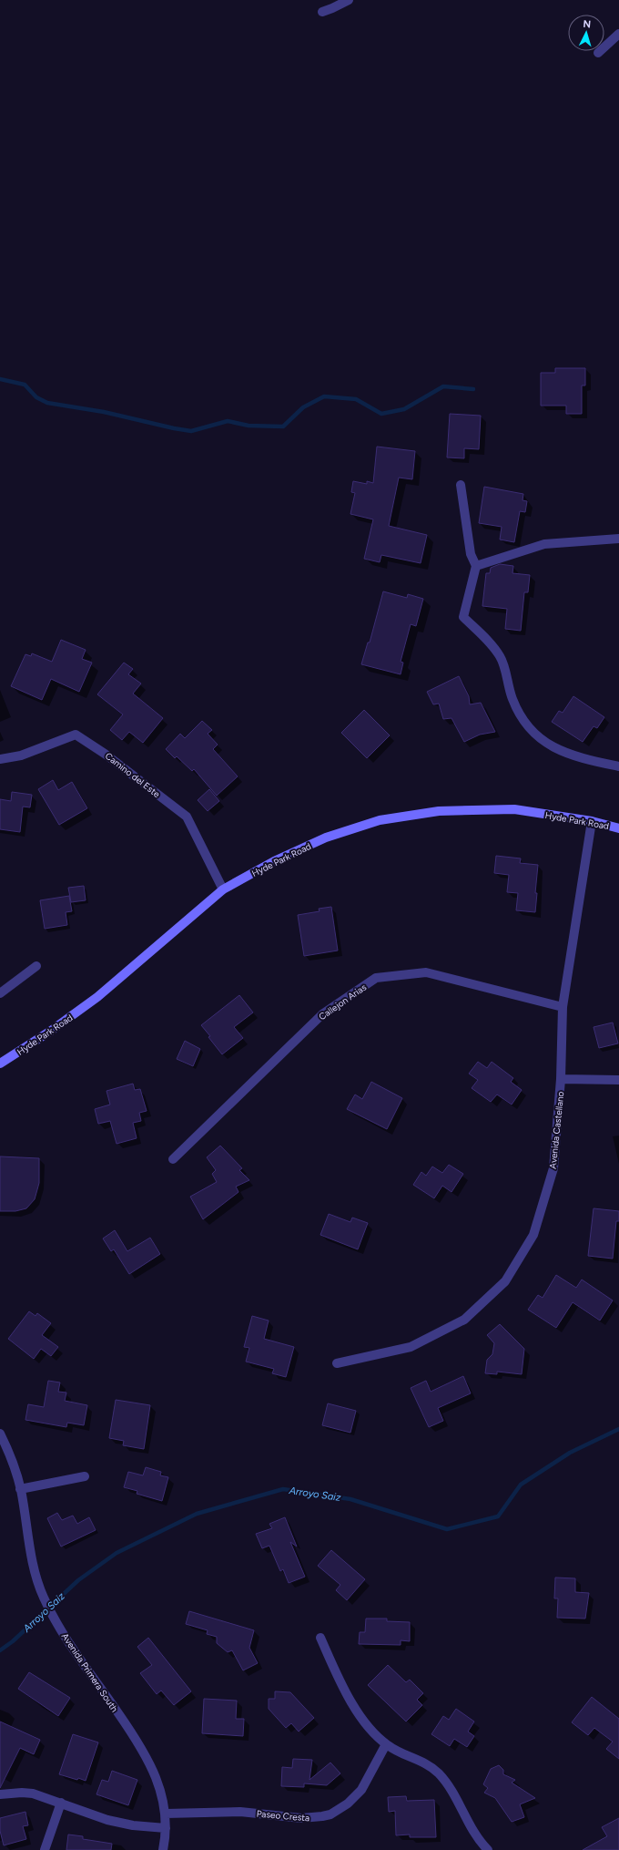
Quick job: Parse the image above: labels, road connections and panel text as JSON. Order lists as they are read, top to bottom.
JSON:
{
  "streets": {
    "main road": ["Hyde Park Road"],
    "street": [
      "Camino del Este",
      "Callejon Arias",
      "Avenida Castellano",
      "Avenida Primera South",
      "Paseo Cresta"
    ]
  },
  "crossings": [
    ["Camino del Este", "Hyde Park Road"],
    ["Hyde Park Road", "Avenida Castellano"],
    ["Callejon Arias", "Avenida Castellano"],
    ["Avenida Primera South", "Paseo Cresta"]
  ],
  "water": ["Arroyo Saiz"],
  "north": "top"
}
